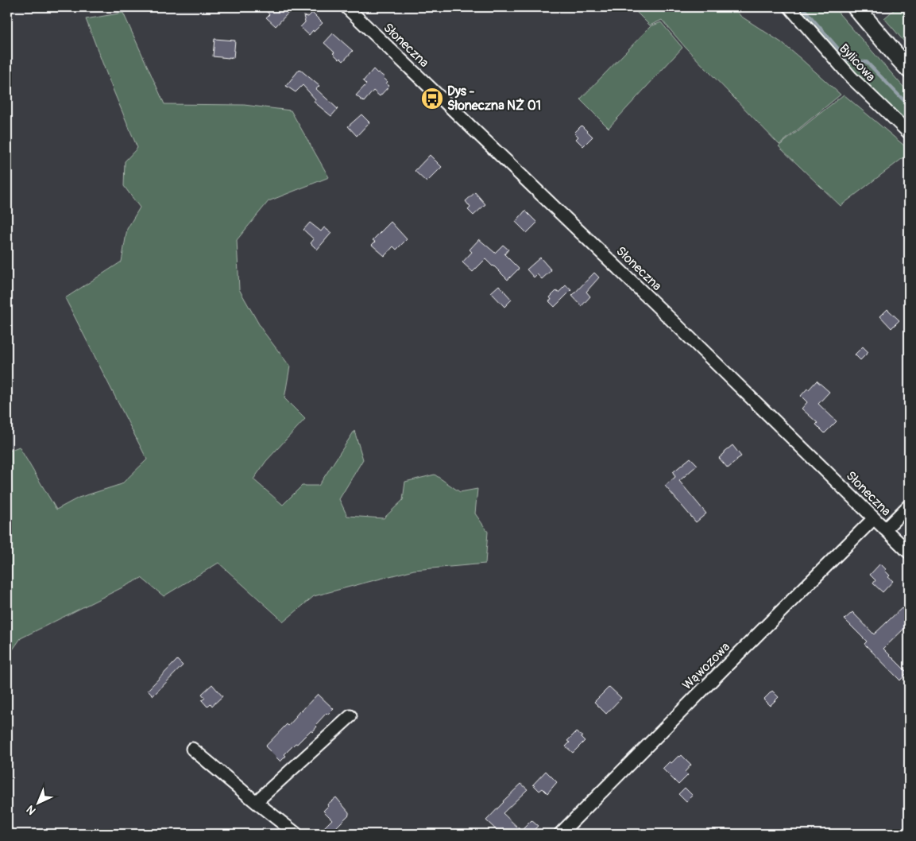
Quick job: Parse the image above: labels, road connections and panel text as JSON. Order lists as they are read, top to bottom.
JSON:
{
  "streets": {
    "street": ["Słoneczna", "Bylicowa", "Wąwozowa"]
  },
  "crossings": [
    ["Słoneczna", "Wąwozowa"]
  ],
  "places": {
    "bus stop": ["Dys - Słoneczna NŻ 01"]
  },
  "north": "bottom left"
}
